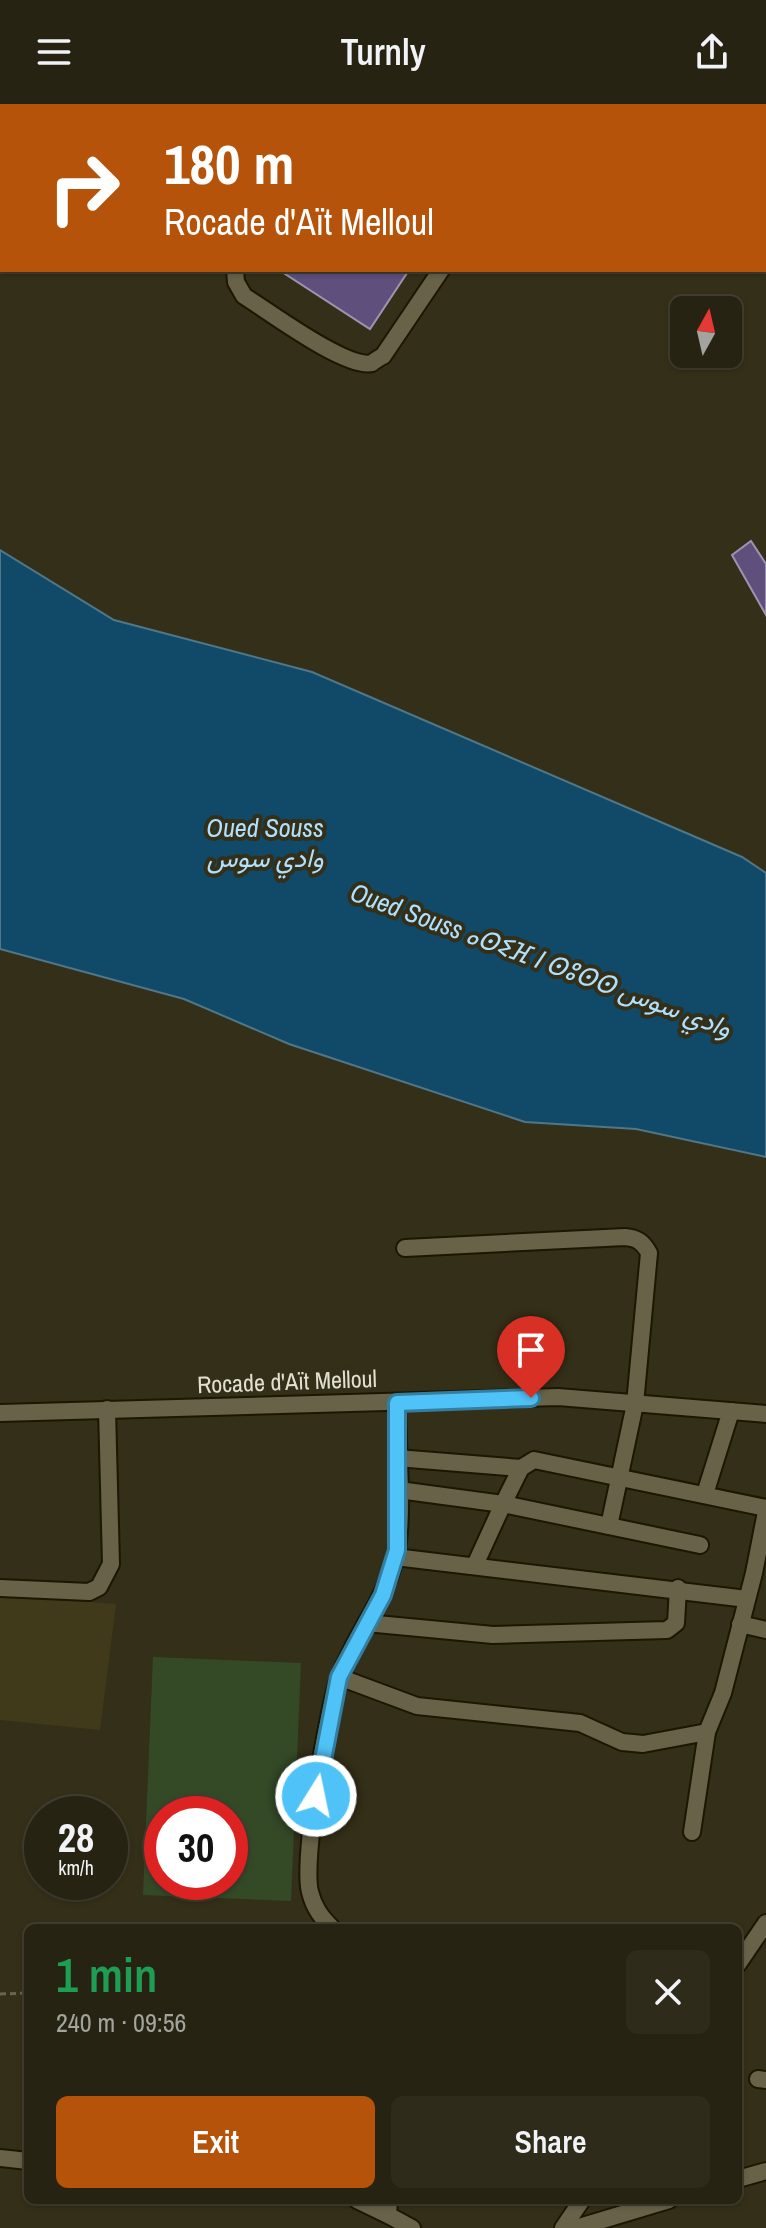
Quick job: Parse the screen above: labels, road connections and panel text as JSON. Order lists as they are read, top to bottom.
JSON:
{
  "streets": {
    "street": ["Rocade d'Aït Melloul"]
  },
  "water": ["Oued Souss وادي سوس", "Oued Souss ⴰⵙⵉⴼ ⵏ ⵙⵓⵙⵙ وادي سوس"],
  "north": "top",
  "page": {
    "header": "Turnly",
    "turn": ["180 m", "Rocade d'Aït Melloul"],
    "speed": "28 km/h",
    "limit": "30",
    "heading": ["1 min", "240 m · 09:56"],
    "buttons": ["Exit", "Share"]
  }
}
